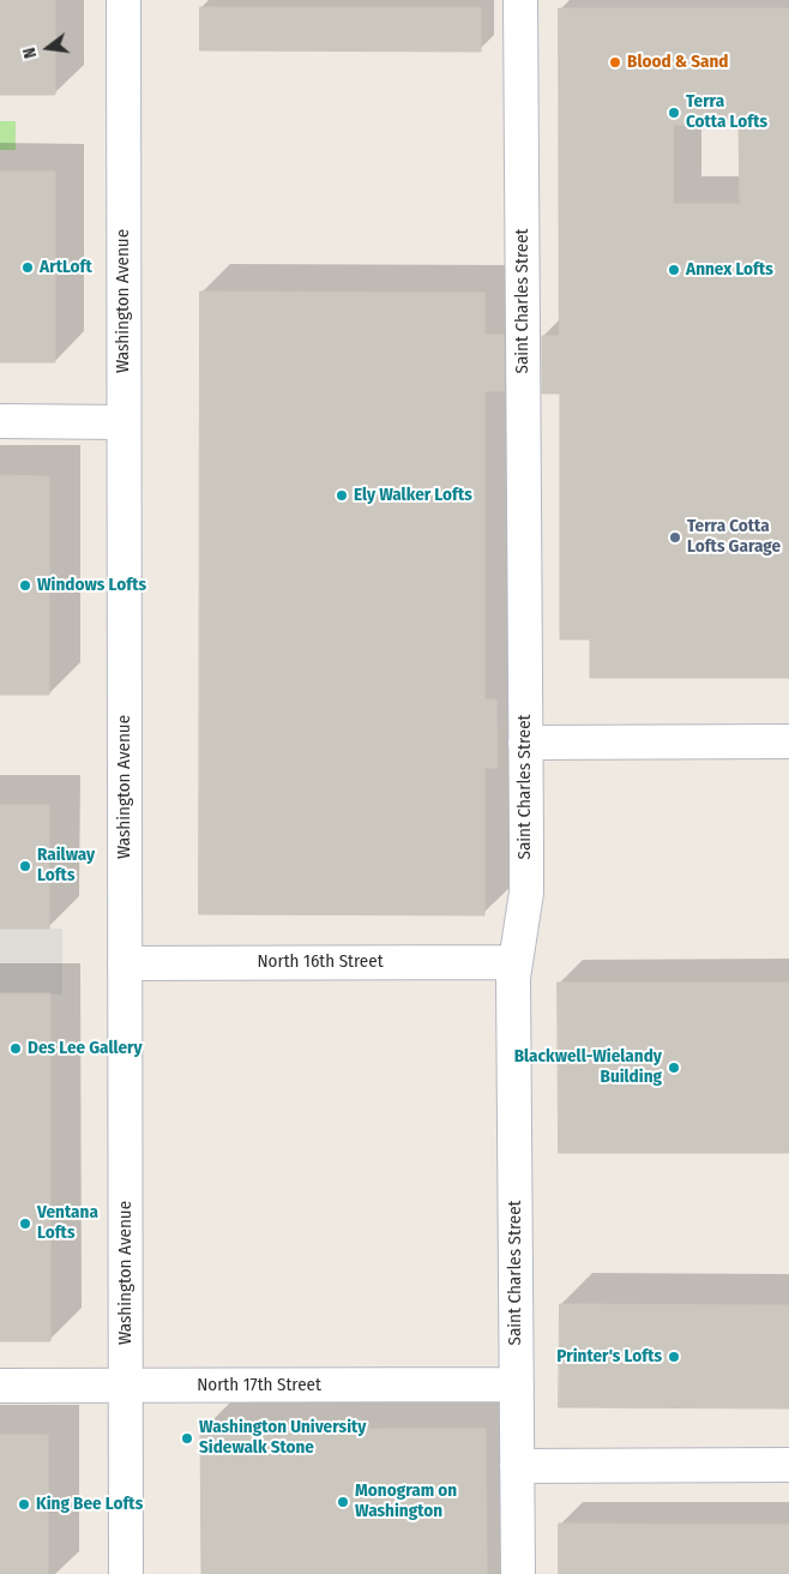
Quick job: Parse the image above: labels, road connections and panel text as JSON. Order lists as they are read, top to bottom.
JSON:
{
  "streets": {
    "street": [
      "Washington Avenue",
      "Saint Charles Street",
      "North 16th Street",
      "North 17th Street"
    ]
  },
  "crossings": [
    ["Washington Avenue", "North 16th Street"],
    ["Washington Avenue", "North 17th Street"],
    ["Saint Charles Street", "North 16th Street"],
    ["Saint Charles Street", "North 17th Street"]
  ],
  "places": [
    "Blood & Sand",
    "Terra Cotta Lofts",
    "ArtLoft",
    "Annex Lofts",
    "Ely Walker Lofts",
    "Terra Cotta Lofts Garage",
    "Windows Lofts",
    "Railway Lofts",
    "Des Lee Gallery",
    "Blackwell-Wielandy Building",
    "Ventana Lofts",
    "Printer's Lofts",
    "Washington University Sidewalk Stone",
    "Monogram on Washington",
    "King Bee Lofts"
  ],
  "north": "left"
}
